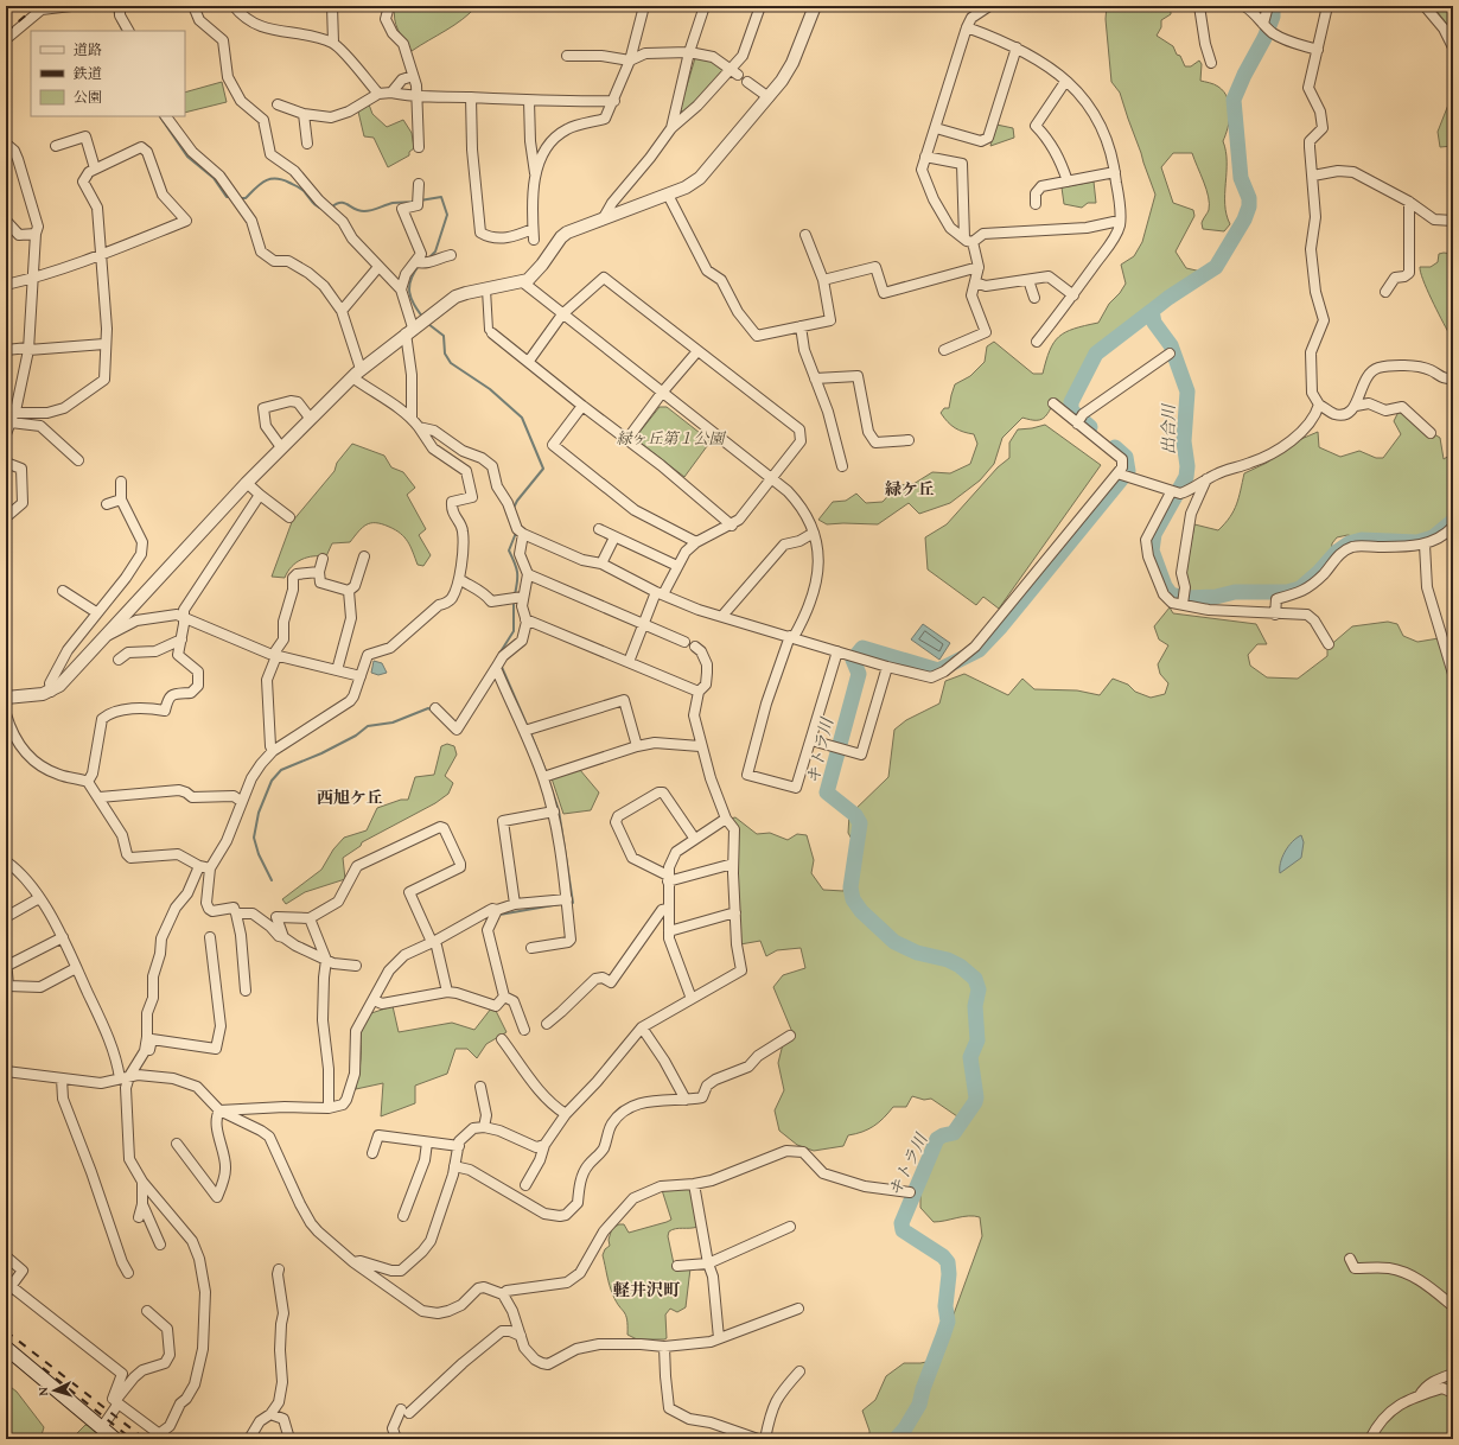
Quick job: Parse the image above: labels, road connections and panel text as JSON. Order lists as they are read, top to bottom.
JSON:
{
  "districts": ["緑ケ丘", "西旭ケ丘", "軽井沢町"],
  "water": ["出合川", "キトラ川"],
  "parks": ["緑ヶ丘第１公園"],
  "legend": ["道路", "鉄道", "公園"],
  "north": "left"
}
